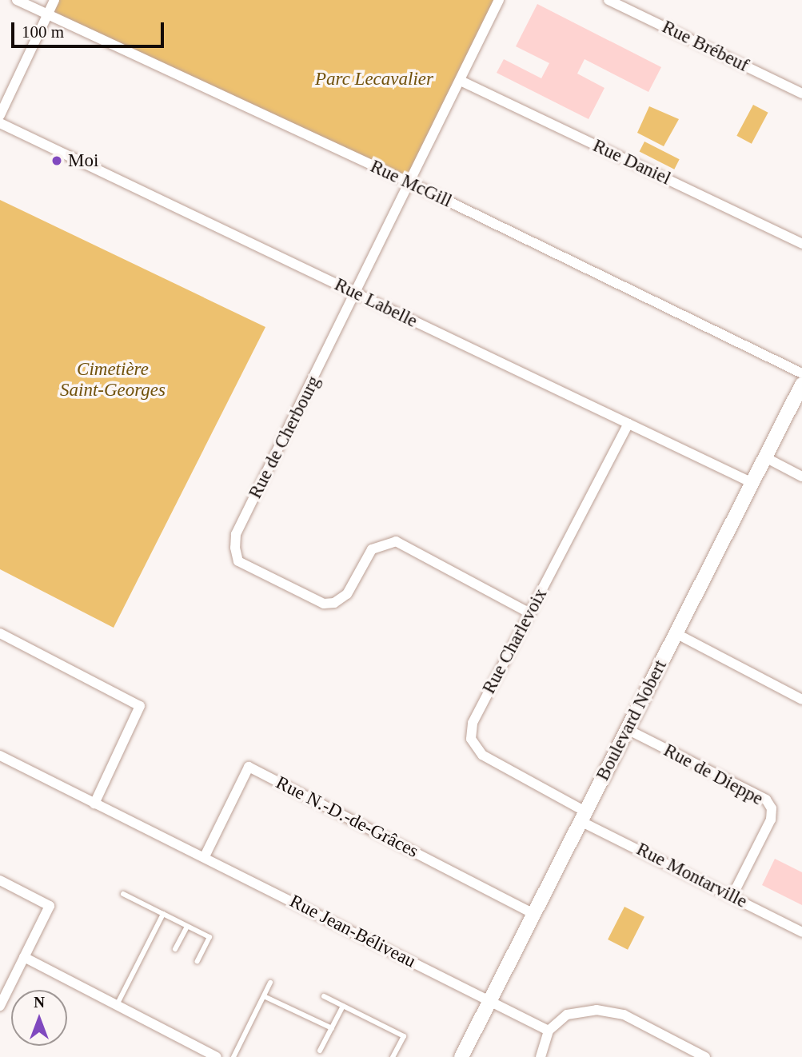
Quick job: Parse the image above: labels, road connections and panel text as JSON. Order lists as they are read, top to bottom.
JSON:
{
  "streets": {
    "street": [
      "Rue Brébeuf",
      "Rue Daniel",
      "Rue McGill",
      "Rue Labelle",
      "Rue de Cherbourg",
      "Rue Charlevoix",
      "Boulevard Nobert",
      "Rue de Dieppe",
      "Rue N.-D.-de-Grâces",
      "Rue Montarville",
      "Rue Jean-Béliveau"
    ]
  },
  "crossings": [
    ["Rue Daniel", "Rue de Cherbourg"],
    ["Rue McGill", "Rue de Cherbourg"],
    ["Rue Labelle", "Rue de Cherbourg"],
    ["Rue Labelle", "Rue Charlevoix"],
    ["Rue Labelle", "Boulevard Nobert"],
    ["Rue de Cherbourg", "Rue Charlevoix"],
    ["Rue Charlevoix", "Boulevard Nobert"],
    ["Rue Charlevoix", "Rue Montarville"],
    ["Boulevard Nobert", "Rue de Dieppe"],
    ["Boulevard Nobert", "Rue N.-D.-de-Grâces"],
    ["Boulevard Nobert", "Rue Montarville"],
    ["Boulevard Nobert", "Rue Jean-Béliveau"],
    ["Rue de Dieppe", "Rue Montarville"],
    ["Rue N.-D.-de-Grâces", "Rue Jean-Béliveau"]
  ],
  "parks": ["Parc Lecavalier", "Cimetière Saint-Georges"],
  "places": ["Moi"],
  "scale_bar": "100 m",
  "north": "top"
}
